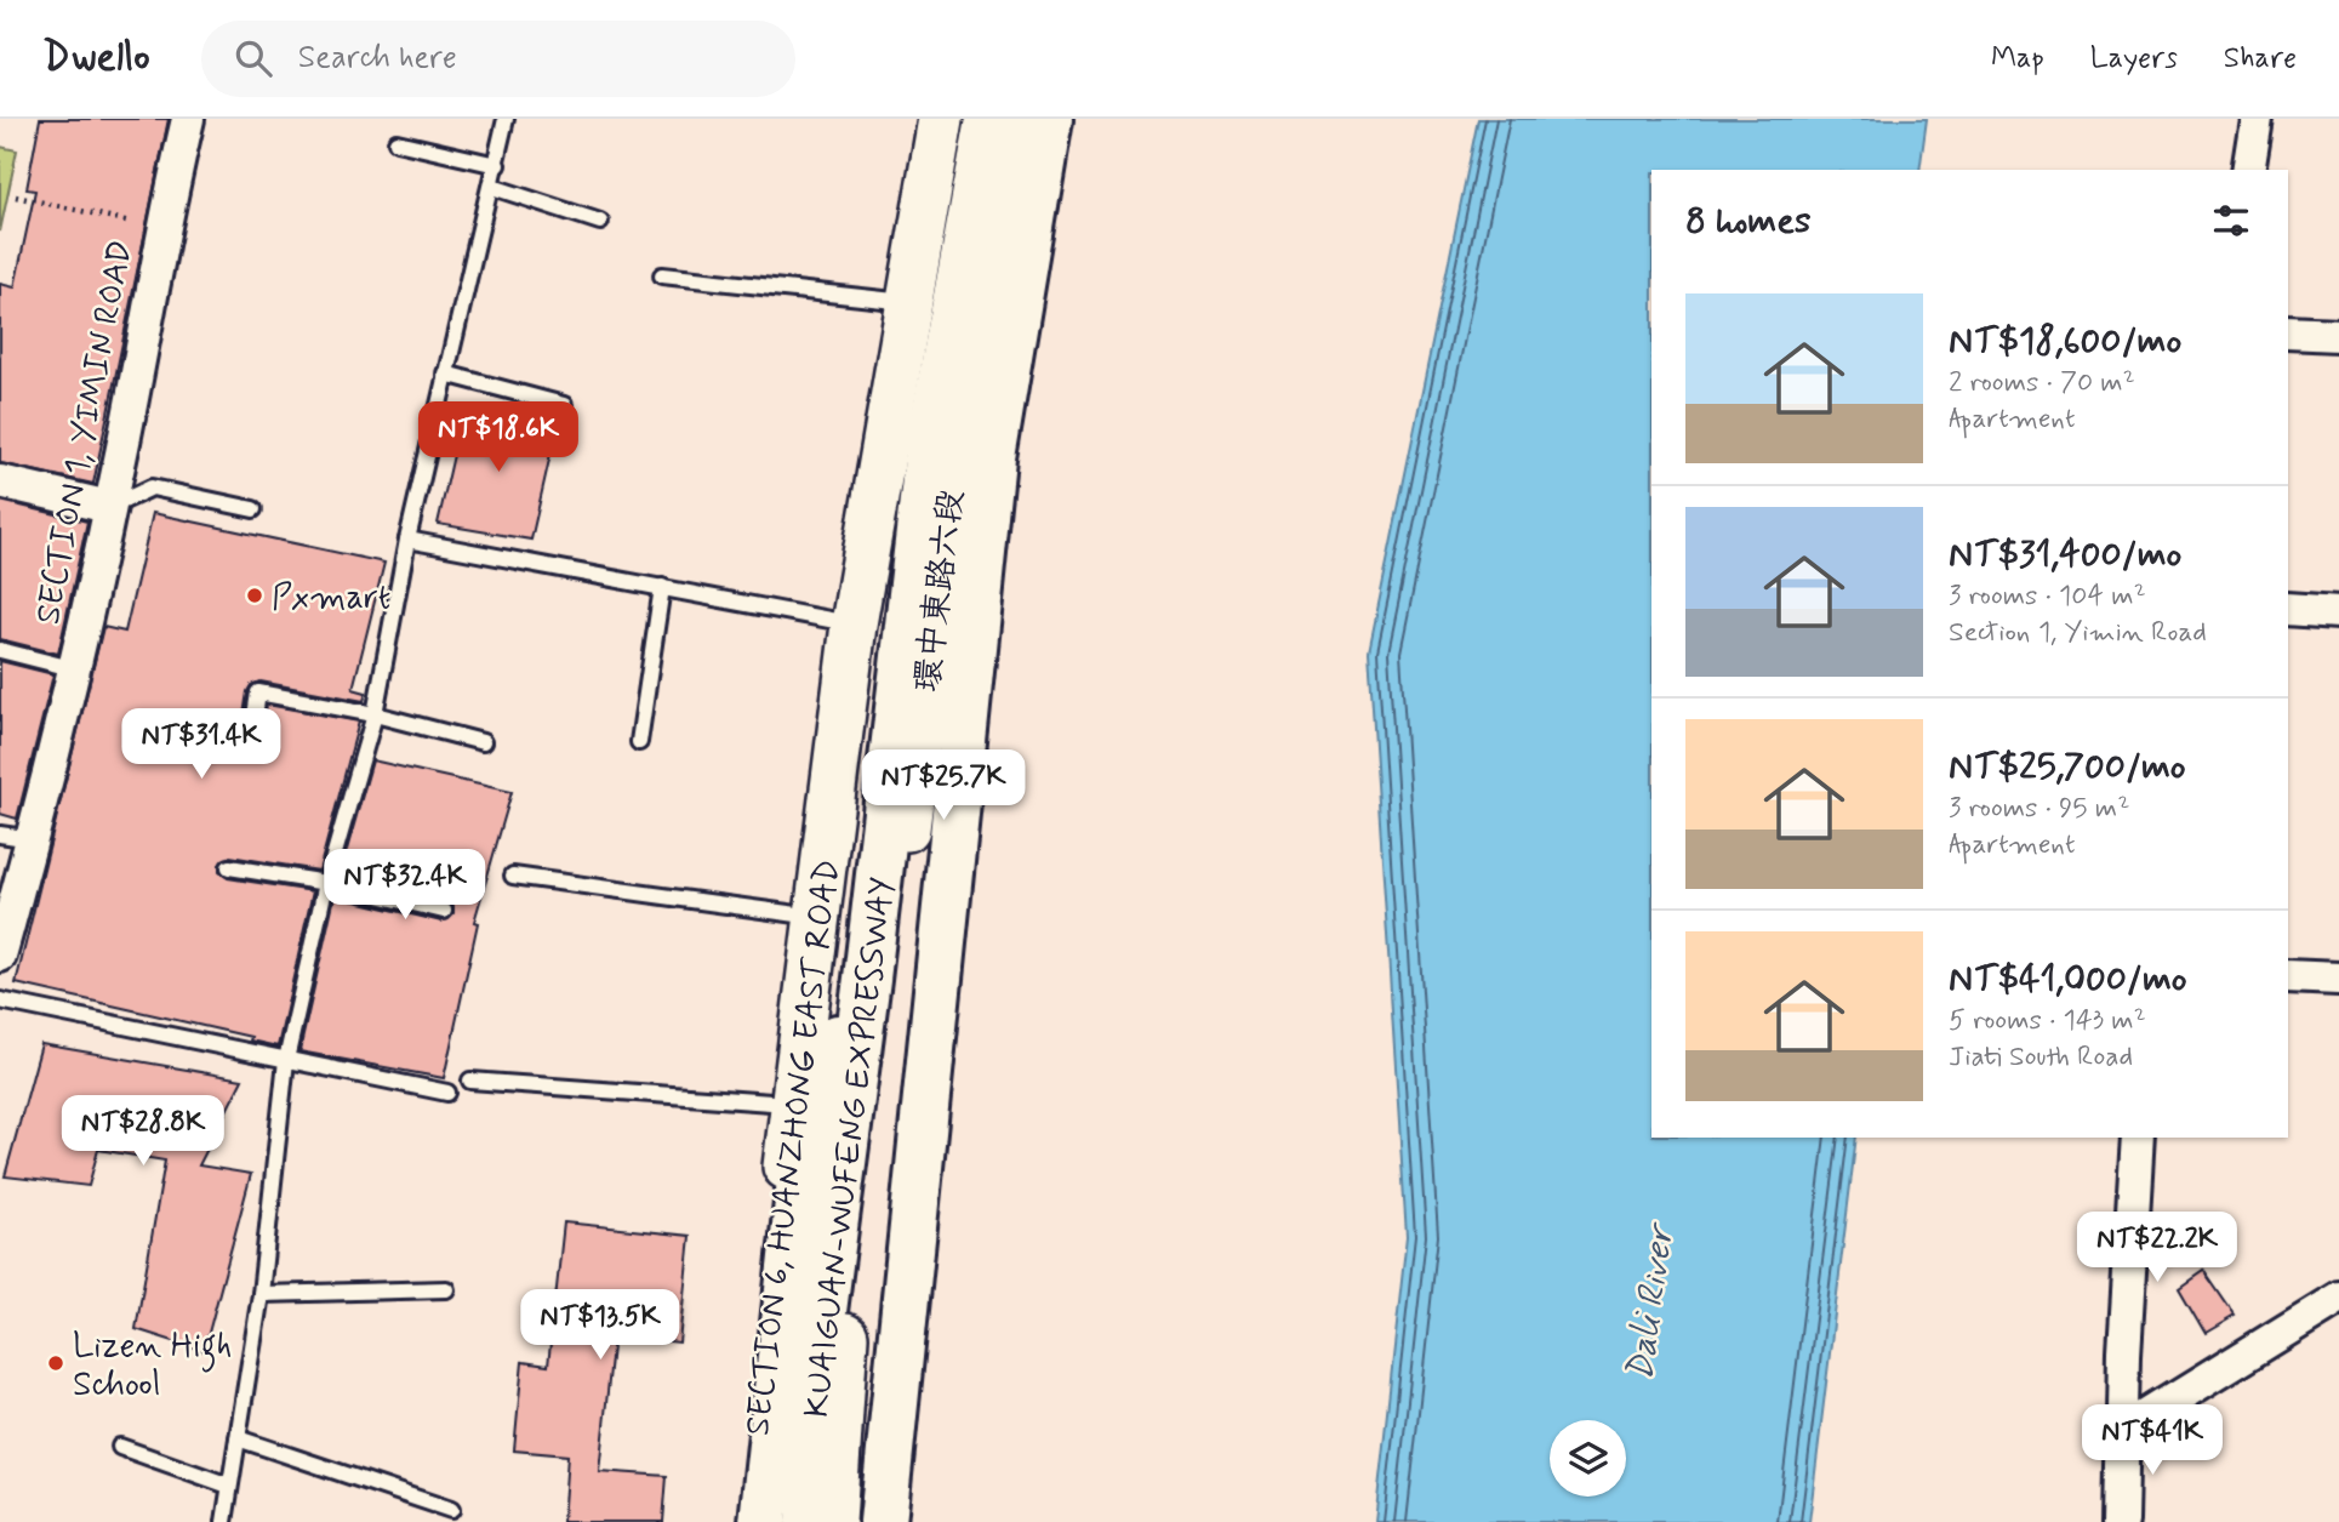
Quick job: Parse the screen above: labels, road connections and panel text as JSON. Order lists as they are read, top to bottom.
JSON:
{
  "streets": {
    "highway": ["KUAIGUAN-WUFENG EXPRESSWAY"],
    "street": ["SECTION 1, YIMIN ROAD", "環中東路六段", "SECTION 6, HUANZHONG EAST ROAD"]
  },
  "water": ["Dali River"],
  "places": ["Pxmart", "Lizen High School"],
  "page": {
    "header": "Dwello",
    "search": "Search here",
    "nav": ["Map", "Layers", "Share"],
    "heading": "8 homes",
    "list": [
      {
        "name": "NT$18,600/mo",
        "note": "2 rooms · 70 m² · Apartment"
      },
      {
        "name": "NT$31,400/mo",
        "note": "3 rooms · 104 m² · Section 1, Yimin Road"
      },
      {
        "name": "NT$25,700/mo",
        "note": "3 rooms · 95 m² · Apartment"
      },
      {
        "name": "NT$41,000/mo",
        "note": "5 rooms · 143 m² · Jiati South Road"
      }
    ],
    "price": [
      "NT$18.6K",
      "NT$31.4K",
      "NT$25.7K",
      "NT$32.4K",
      "NT$28.8K",
      "NT$22.2K",
      "NT$13.5K",
      "NT$41K"
    ]
  }
}
